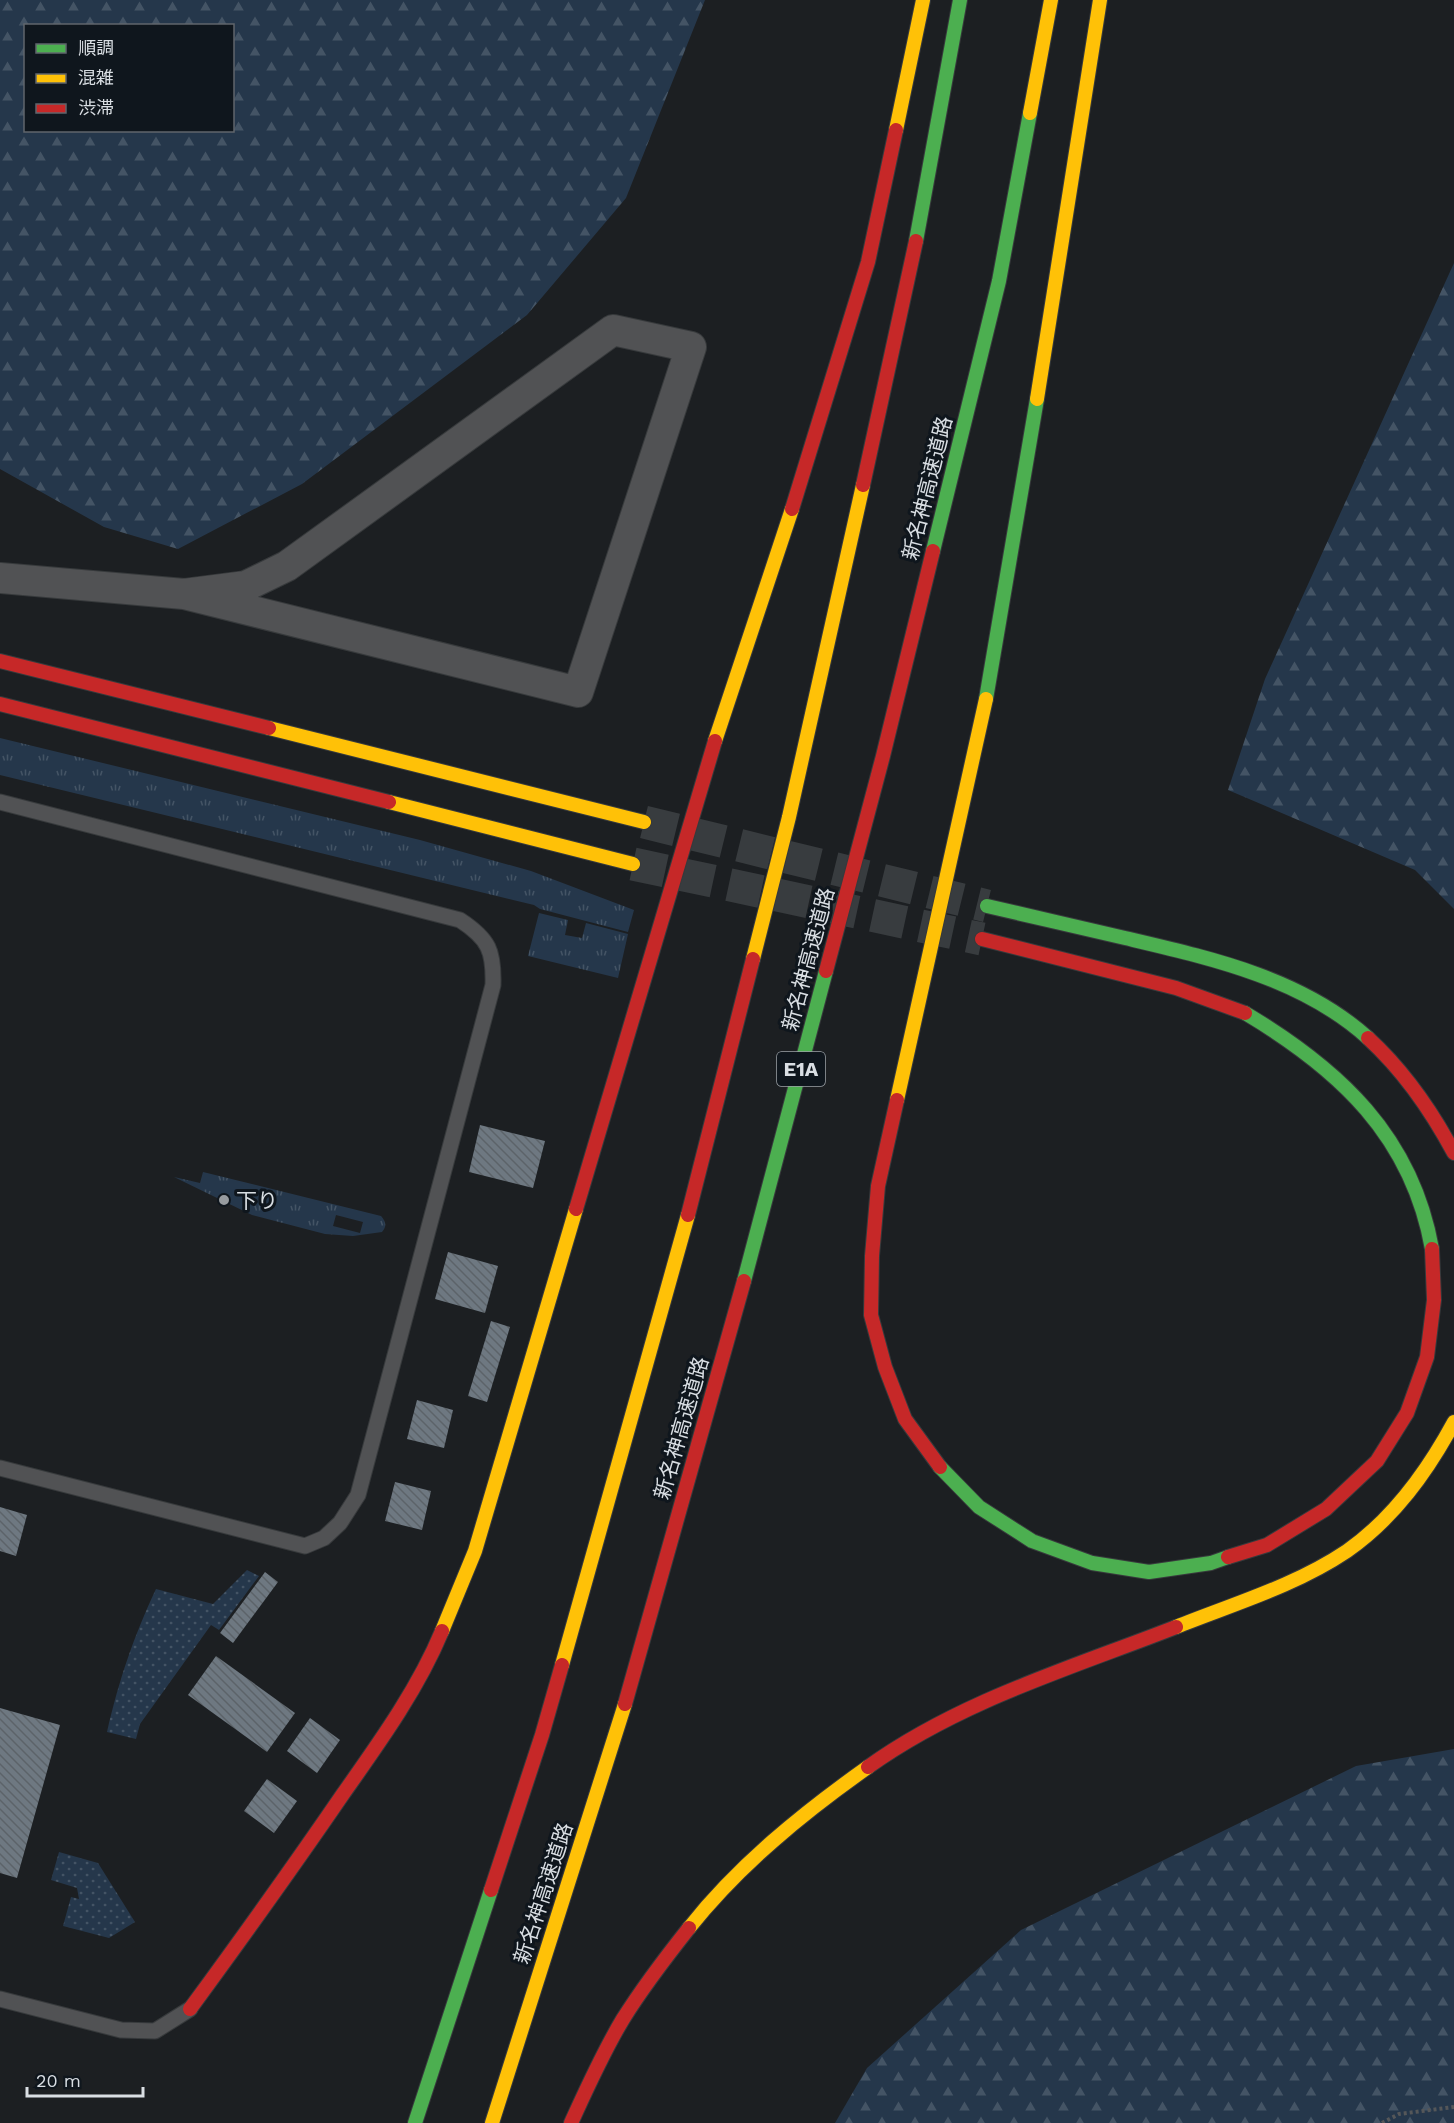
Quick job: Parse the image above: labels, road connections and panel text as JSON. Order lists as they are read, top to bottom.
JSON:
{
  "streets": {
    "highway": ["新名神高速道路", "E1A"]
  },
  "places": ["下り"],
  "legend": ["順調", "混雑", "渋滞"],
  "scale_bar": "20 m"
}
